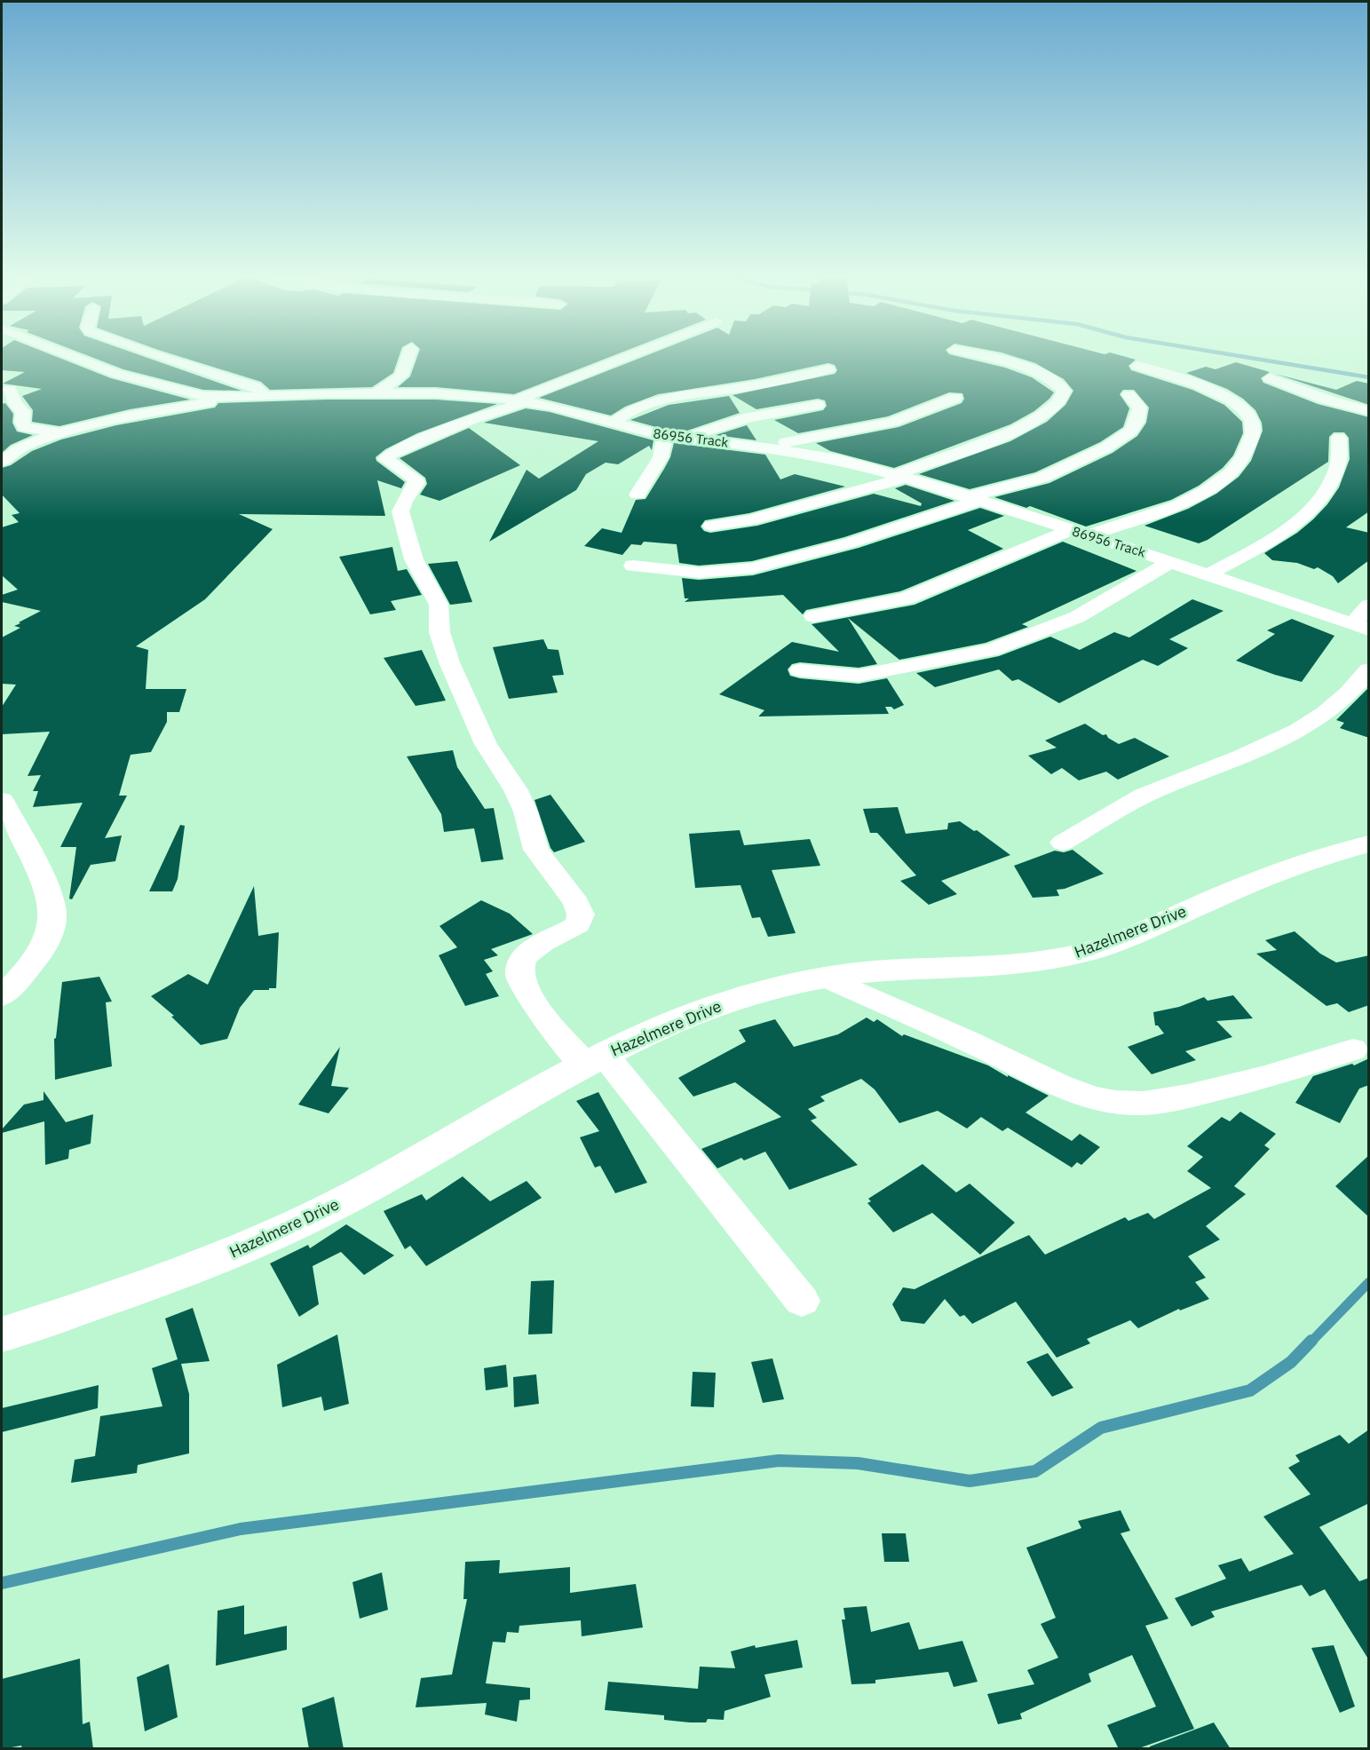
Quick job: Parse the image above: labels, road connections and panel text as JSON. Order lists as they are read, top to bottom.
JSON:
{
  "streets": {
    "street": ["86956 Track", "Hazelmere Drive"]
  }
}
